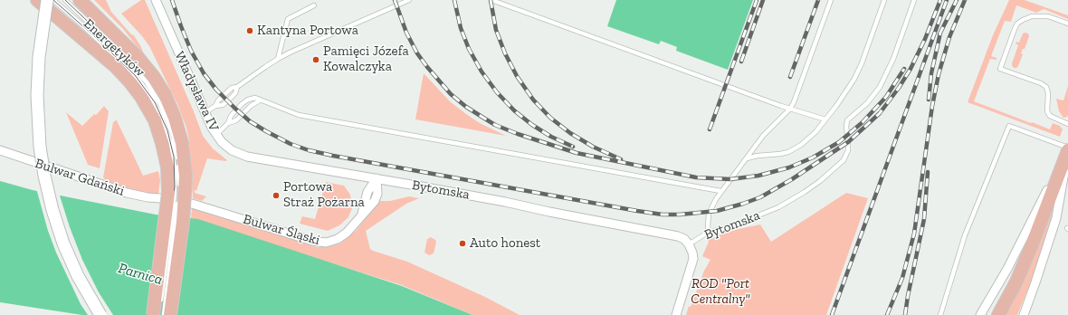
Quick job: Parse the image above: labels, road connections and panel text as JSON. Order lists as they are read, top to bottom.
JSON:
{
  "streets": {
    "main road": ["Energetyków"],
    "street": [
      "Władysława IV",
      "Bulwar Gdański",
      "Bytomska",
      "Bulwar Śląski"
    ]
  },
  "crossings": [
    ["Energetyków", "Bulwar Gdański"],
    ["Energetyków", "Bulwar Śląski"],
    ["Władysława IV", "Bytomska"],
    ["Bulwar Gdański", "Bulwar Śląski"],
    ["Bytomska", "Bulwar Śląski"]
  ],
  "water": ["Parnica"],
  "parks": ["ROD \"Port Centralny\""],
  "places": [
    "Kantyna Portowa",
    "Pamięci Józefa Kowalczyka",
    "Portowa Straż Pożarna",
    "Auto honest"
  ]
}
